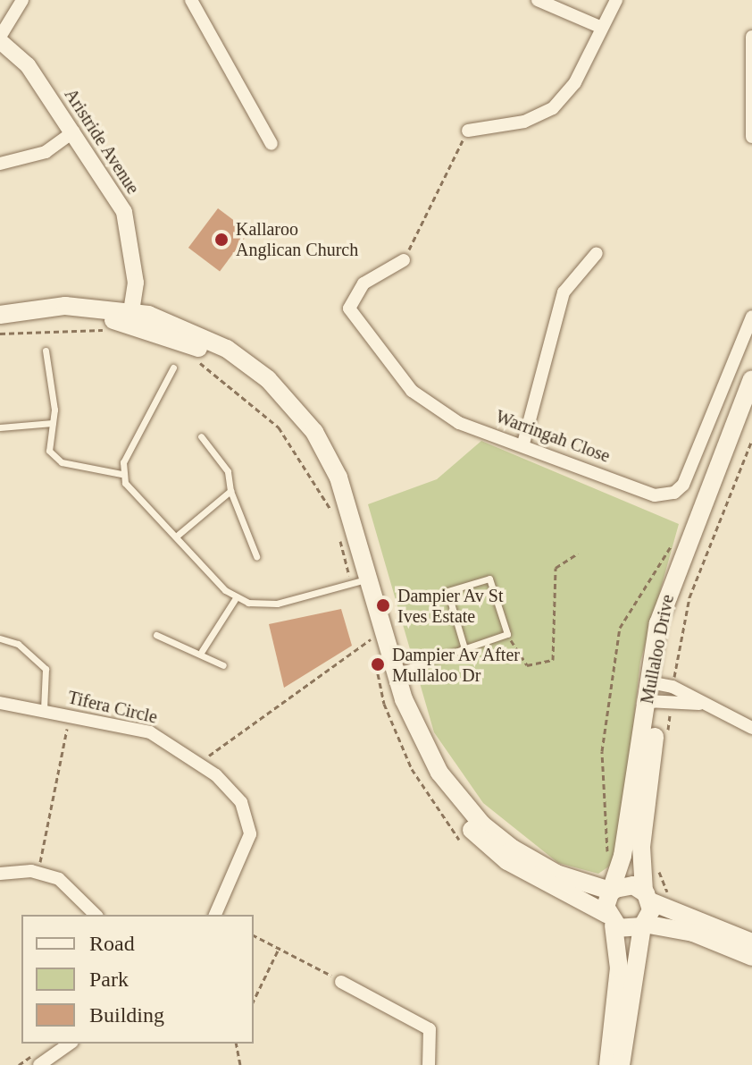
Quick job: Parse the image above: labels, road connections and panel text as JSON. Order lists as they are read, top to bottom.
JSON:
{
  "streets": {
    "main road": ["Mullaloo Drive"],
    "street": ["Aristride Avenue", "Warringah Close", "Tifera Circle"]
  },
  "places": ["Kallaroo Anglican Church", "Dampier Av St Ives Estate", "Dampier Av After Mullaloo Dr"],
  "legend": ["Road", "Park", "Building"]
}
